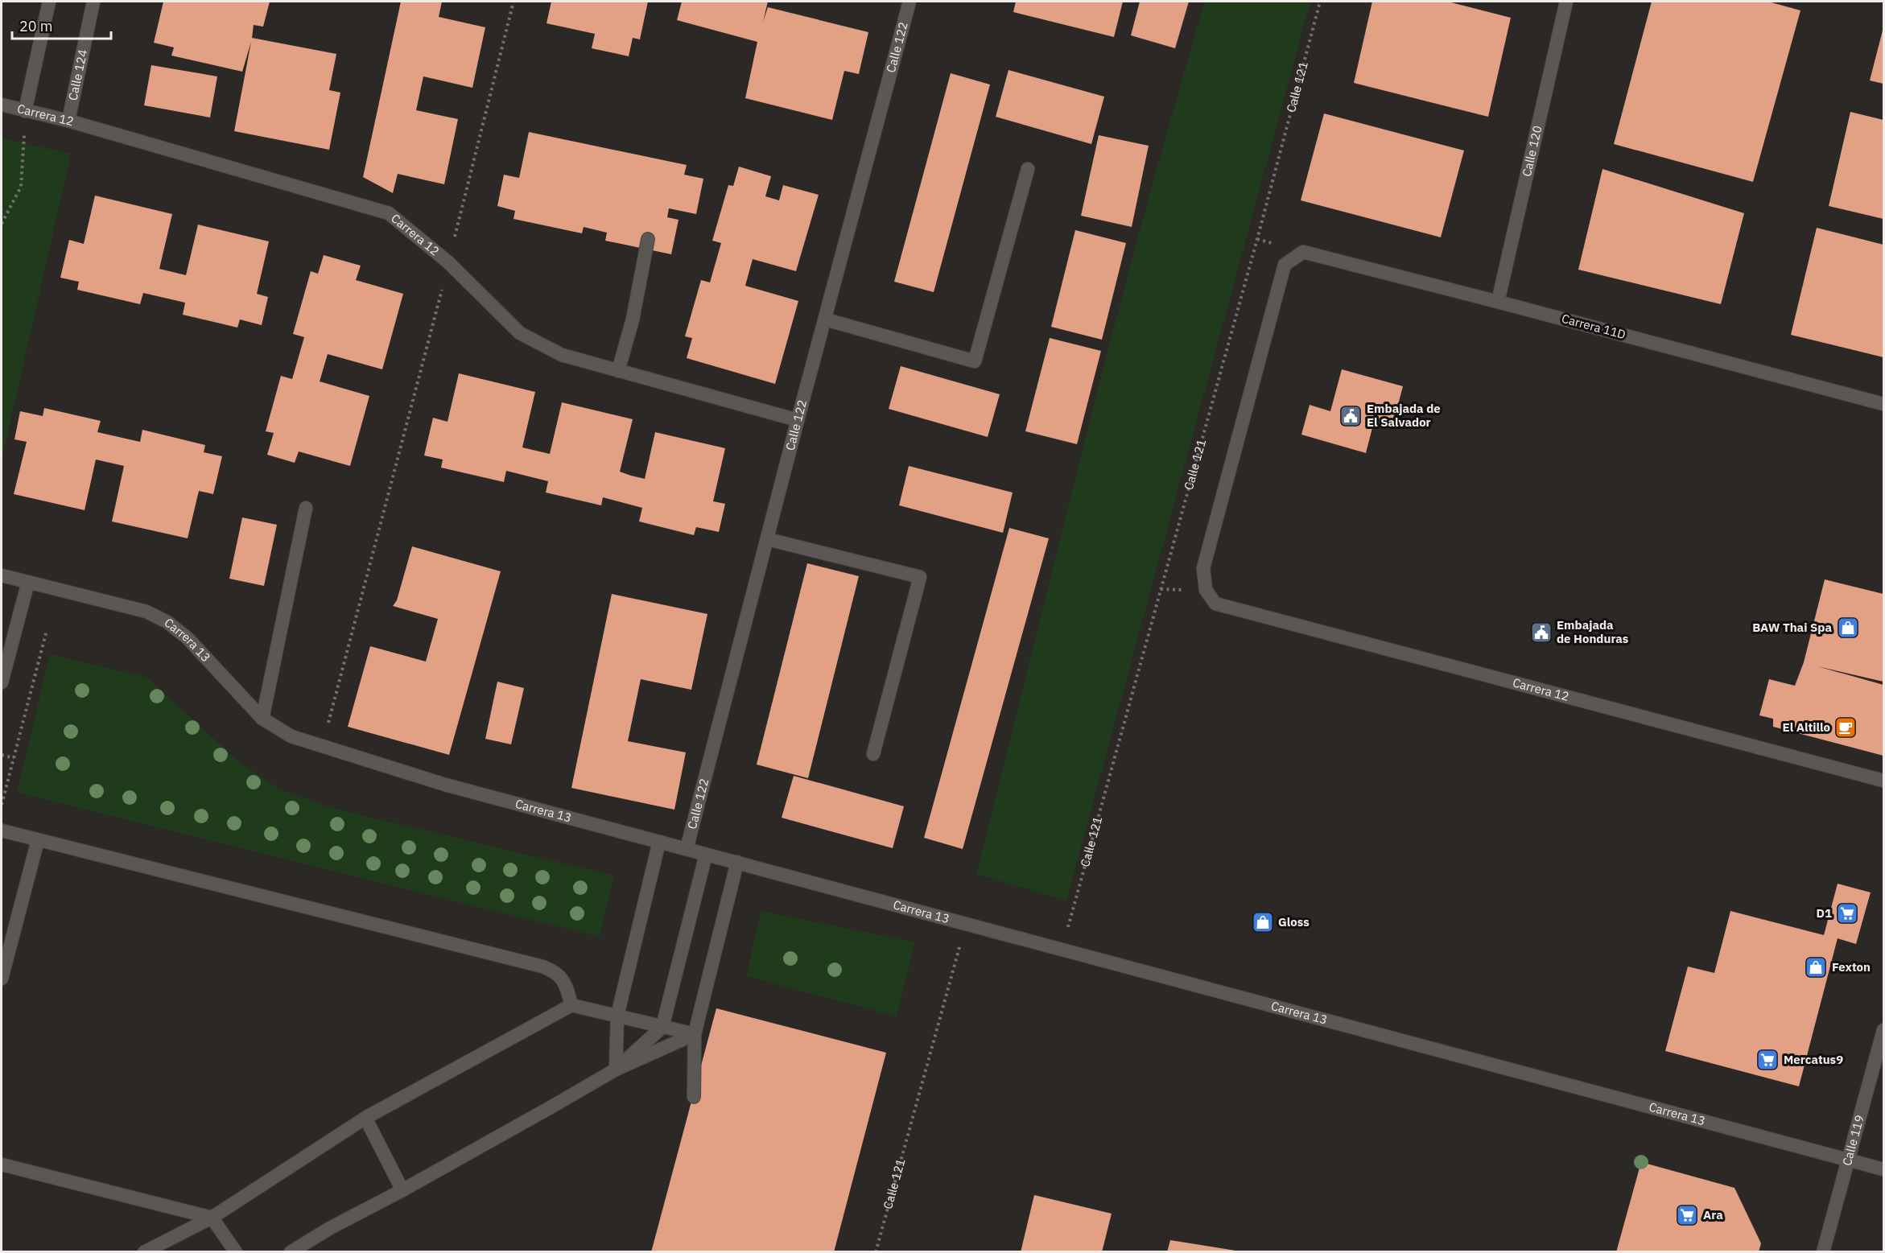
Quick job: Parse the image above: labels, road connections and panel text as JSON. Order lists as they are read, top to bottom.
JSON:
{
  "streets": {
    "street": [
      "Calle 122",
      "Calle 124",
      "Carrera 12",
      "Calle 120",
      "Carrera 11D",
      "Carrera 13",
      "Calle 119"
    ],
    "path": ["Calle 121"]
  },
  "crossings": [
    ["Calle 122", "Carrera 12"],
    ["Calle 122", "Carrera 13"],
    ["Calle 124", "Carrera 12"],
    ["Carrera 12", "Carrera 11D"],
    ["Calle 120", "Carrera 11D"],
    ["Carrera 13", "Calle 119"]
  ],
  "places": {
    "public building": ["Embajada de El Salvador", "Embajada de Honduras"],
    "shop": ["BAW Thai Spa", "Gloss", "Fexton"],
    "cafe": ["El Altillo"],
    "supermarket": ["D1", "Mercatus9", "Ara"]
  },
  "scale_bar": "20 m"
}
